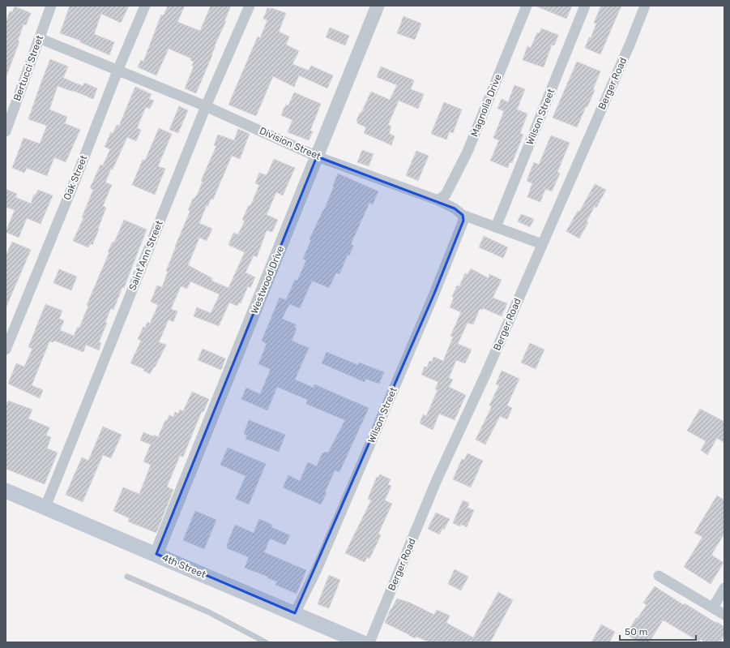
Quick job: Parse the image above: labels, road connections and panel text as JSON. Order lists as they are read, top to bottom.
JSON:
{
  "streets": {
    "main road": ["4th Street"],
    "street": [
      "Bertucci Street",
      "Berger Road",
      "Magnolia Drive",
      "Wilson Street",
      "Division Street",
      "Oak Street",
      "Saint Ann Street",
      "Westwood Drive"
    ]
  },
  "crossings": [
    ["Bertucci Street", "Division Street"],
    ["Berger Road", "Division Street"],
    ["Magnolia Drive", "Division Street"],
    ["Wilson Street", "Division Street"],
    ["Wilson Street", "4th Street"],
    ["Division Street", "Oak Street"],
    ["Division Street", "Saint Ann Street"],
    ["Division Street", "Westwood Drive"],
    ["Saint Ann Street", "4th Street"],
    ["Westwood Drive", "4th Street"]
  ],
  "scale_bar": "50 m"
}
